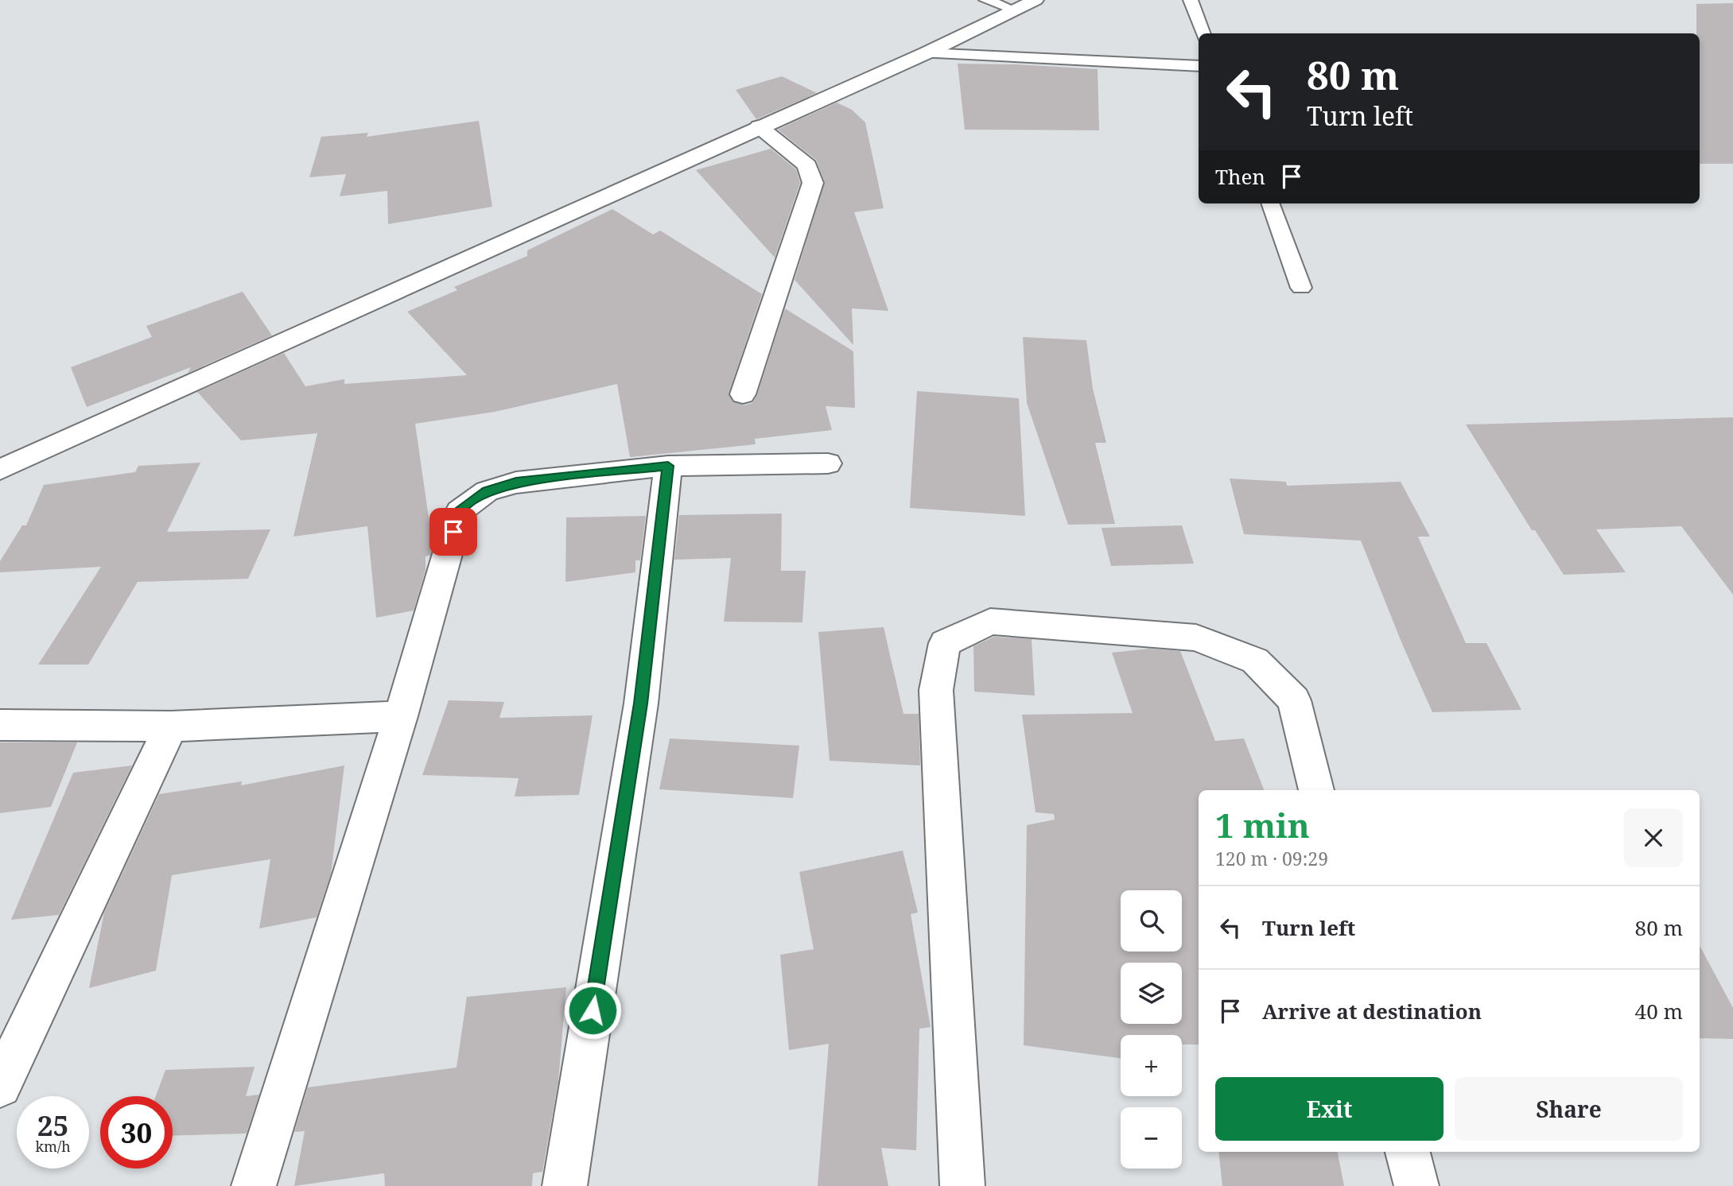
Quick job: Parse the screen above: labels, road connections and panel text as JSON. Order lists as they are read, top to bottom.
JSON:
{
  "page": {
    "turn": ["80 m", "Turn left"],
    "then": "Then",
    "heading": ["1 min", "120 m · 09:29"],
    "list": [
      {
        "name": "Turn left",
        "value": "80 m"
      },
      {
        "name": "Arrive at destination",
        "value": "40 m"
      }
    ],
    "map_buttons": ["+", "−"],
    "buttons": ["Exit", "Share"],
    "speed": "25 km/h",
    "limit": "30"
  }
}
